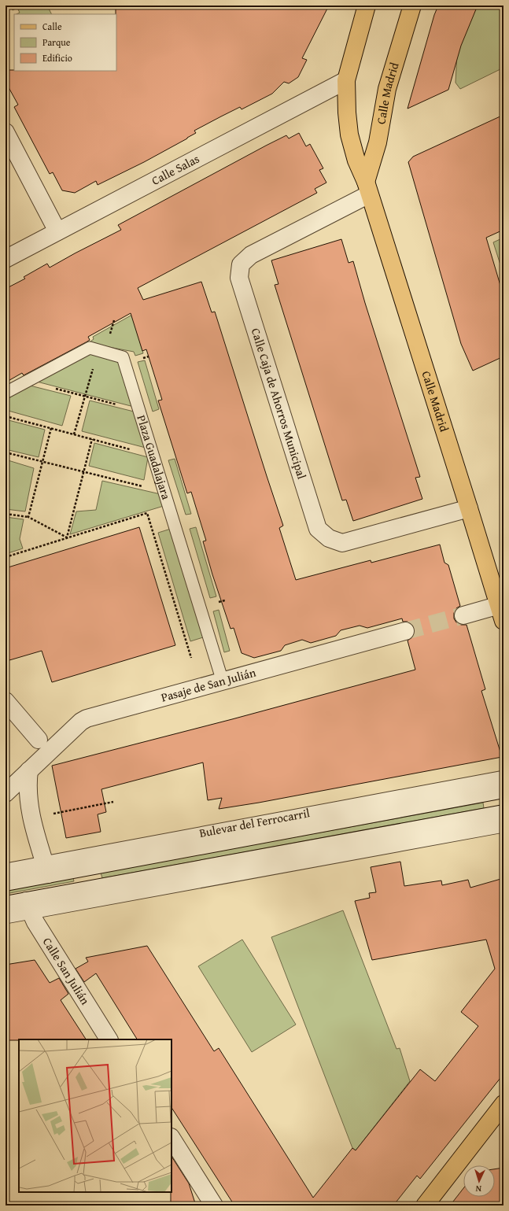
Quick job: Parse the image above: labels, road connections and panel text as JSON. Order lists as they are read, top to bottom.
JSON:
{
  "streets": {
    "main road": ["Calle Madrid"],
    "street": [
      "Calle Salas",
      "Calle Caja de Ahorros Municipal",
      "Pasaje de San Julián",
      "Bulevar del Ferrocarril",
      "Calle San Julián"
    ],
    "lane": ["Plaza Guadalajara"]
  },
  "crossings": [
    ["Calle Madrid", "Calle Salas"],
    ["Calle Madrid", "Calle Caja de Ahorros Municipal"],
    ["Plaza Guadalajara", "Pasaje de San Julián"]
  ],
  "legend": ["Calle", "Parque", "Edificio"],
  "north": "bottom"
}
